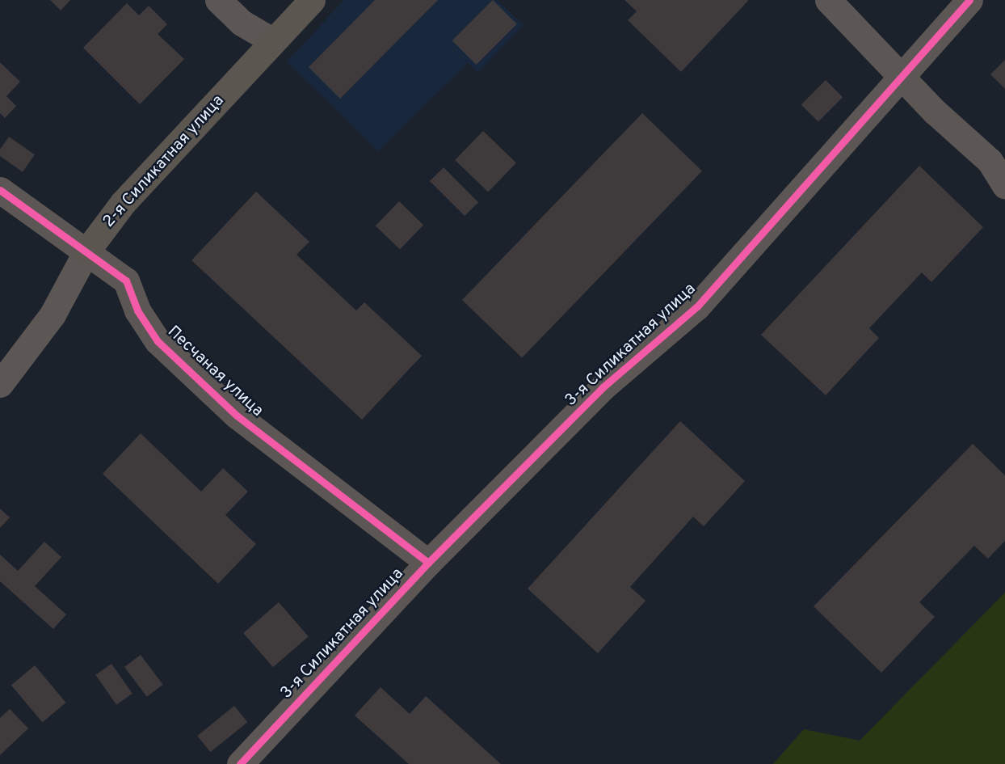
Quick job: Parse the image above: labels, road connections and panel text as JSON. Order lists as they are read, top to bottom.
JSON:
{
  "streets": {
    "street": ["2-я Силикатная улица", "3-я Силикатная улица", "Песчаная улица"]
  },
  "crossings": [
    ["2-я Силикатная улица", "Песчаная улица"],
    ["3-я Силикатная улица", "Песчаная улица"]
  ]
}
